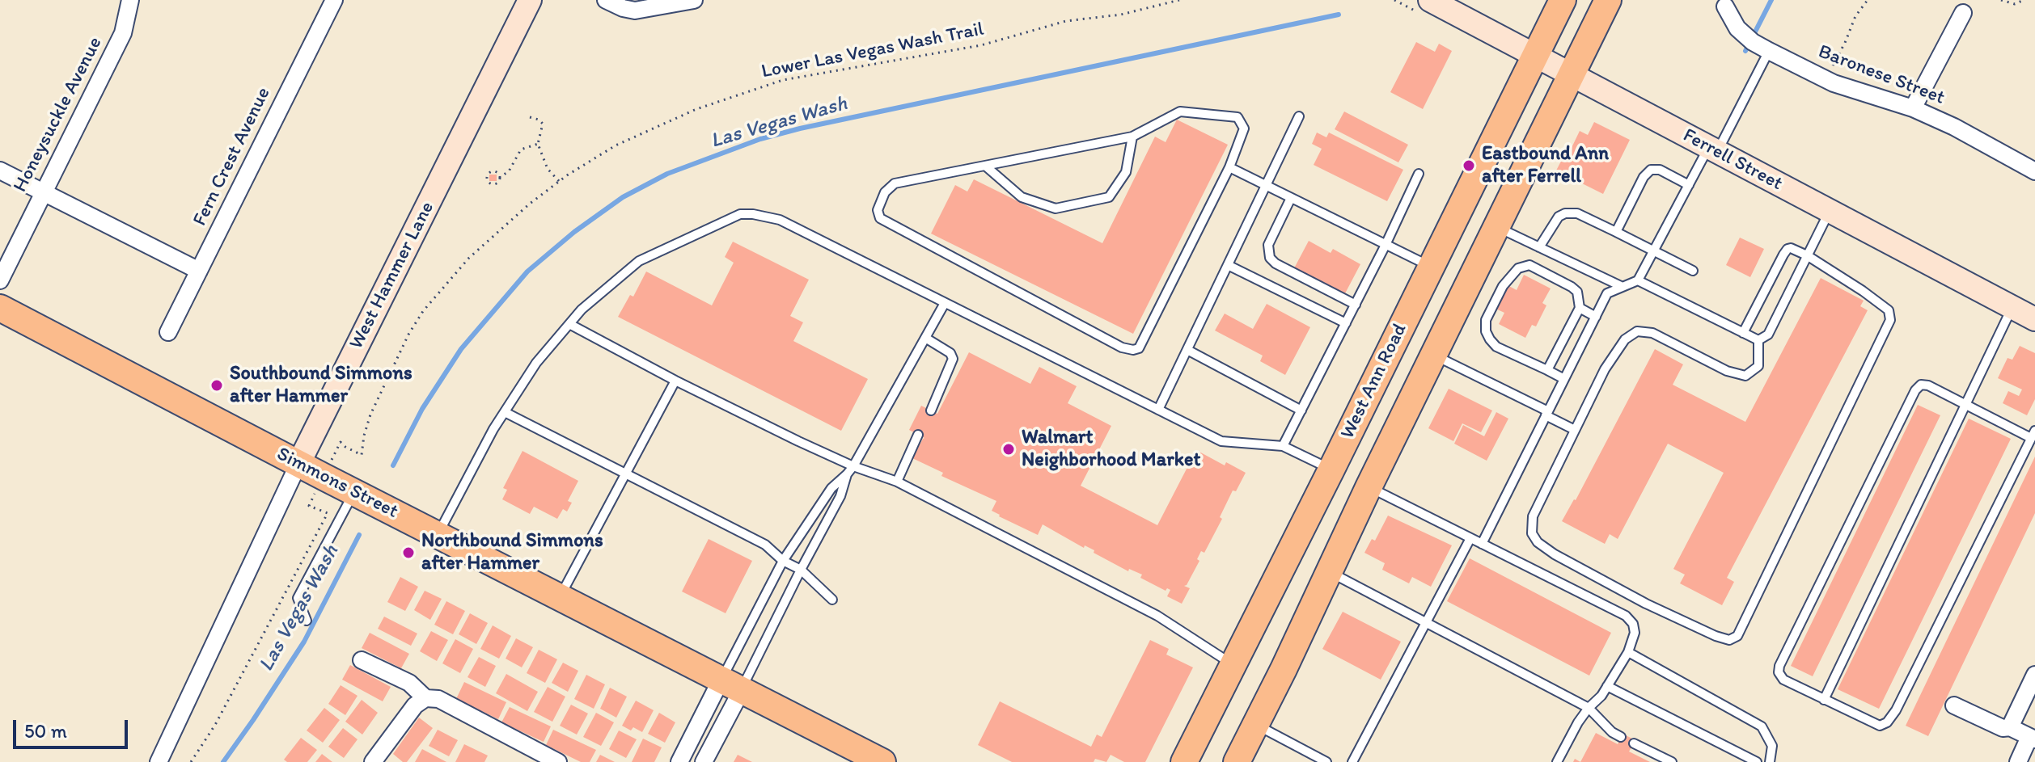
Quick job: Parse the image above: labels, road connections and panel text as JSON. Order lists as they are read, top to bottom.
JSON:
{
  "streets": {
    "main road": ["West Ann Road", "Simmons Street"],
    "street": [
      "Baronese Street",
      "Honeysuckle Avenue",
      "Fern Crest Avenue",
      "Ferrell Street",
      "West Hammer Lane"
    ],
    "path": ["Lower Las Vegas Wash Trail"]
  },
  "crossings": [
    ["Lower Las Vegas Wash Trail", "Simmons Street"],
    ["Ferrell Street", "West Ann Road"],
    ["West Hammer Lane", "Simmons Street"]
  ],
  "water": ["Las Vegas Wash"],
  "places": [
    "Eastbound Ann after Ferrell",
    "Southbound Simmons after Hammer",
    "Walmart Neighborhood Market",
    "Northbound Simmons after Hammer"
  ],
  "scale_bar": "50 m"
}
